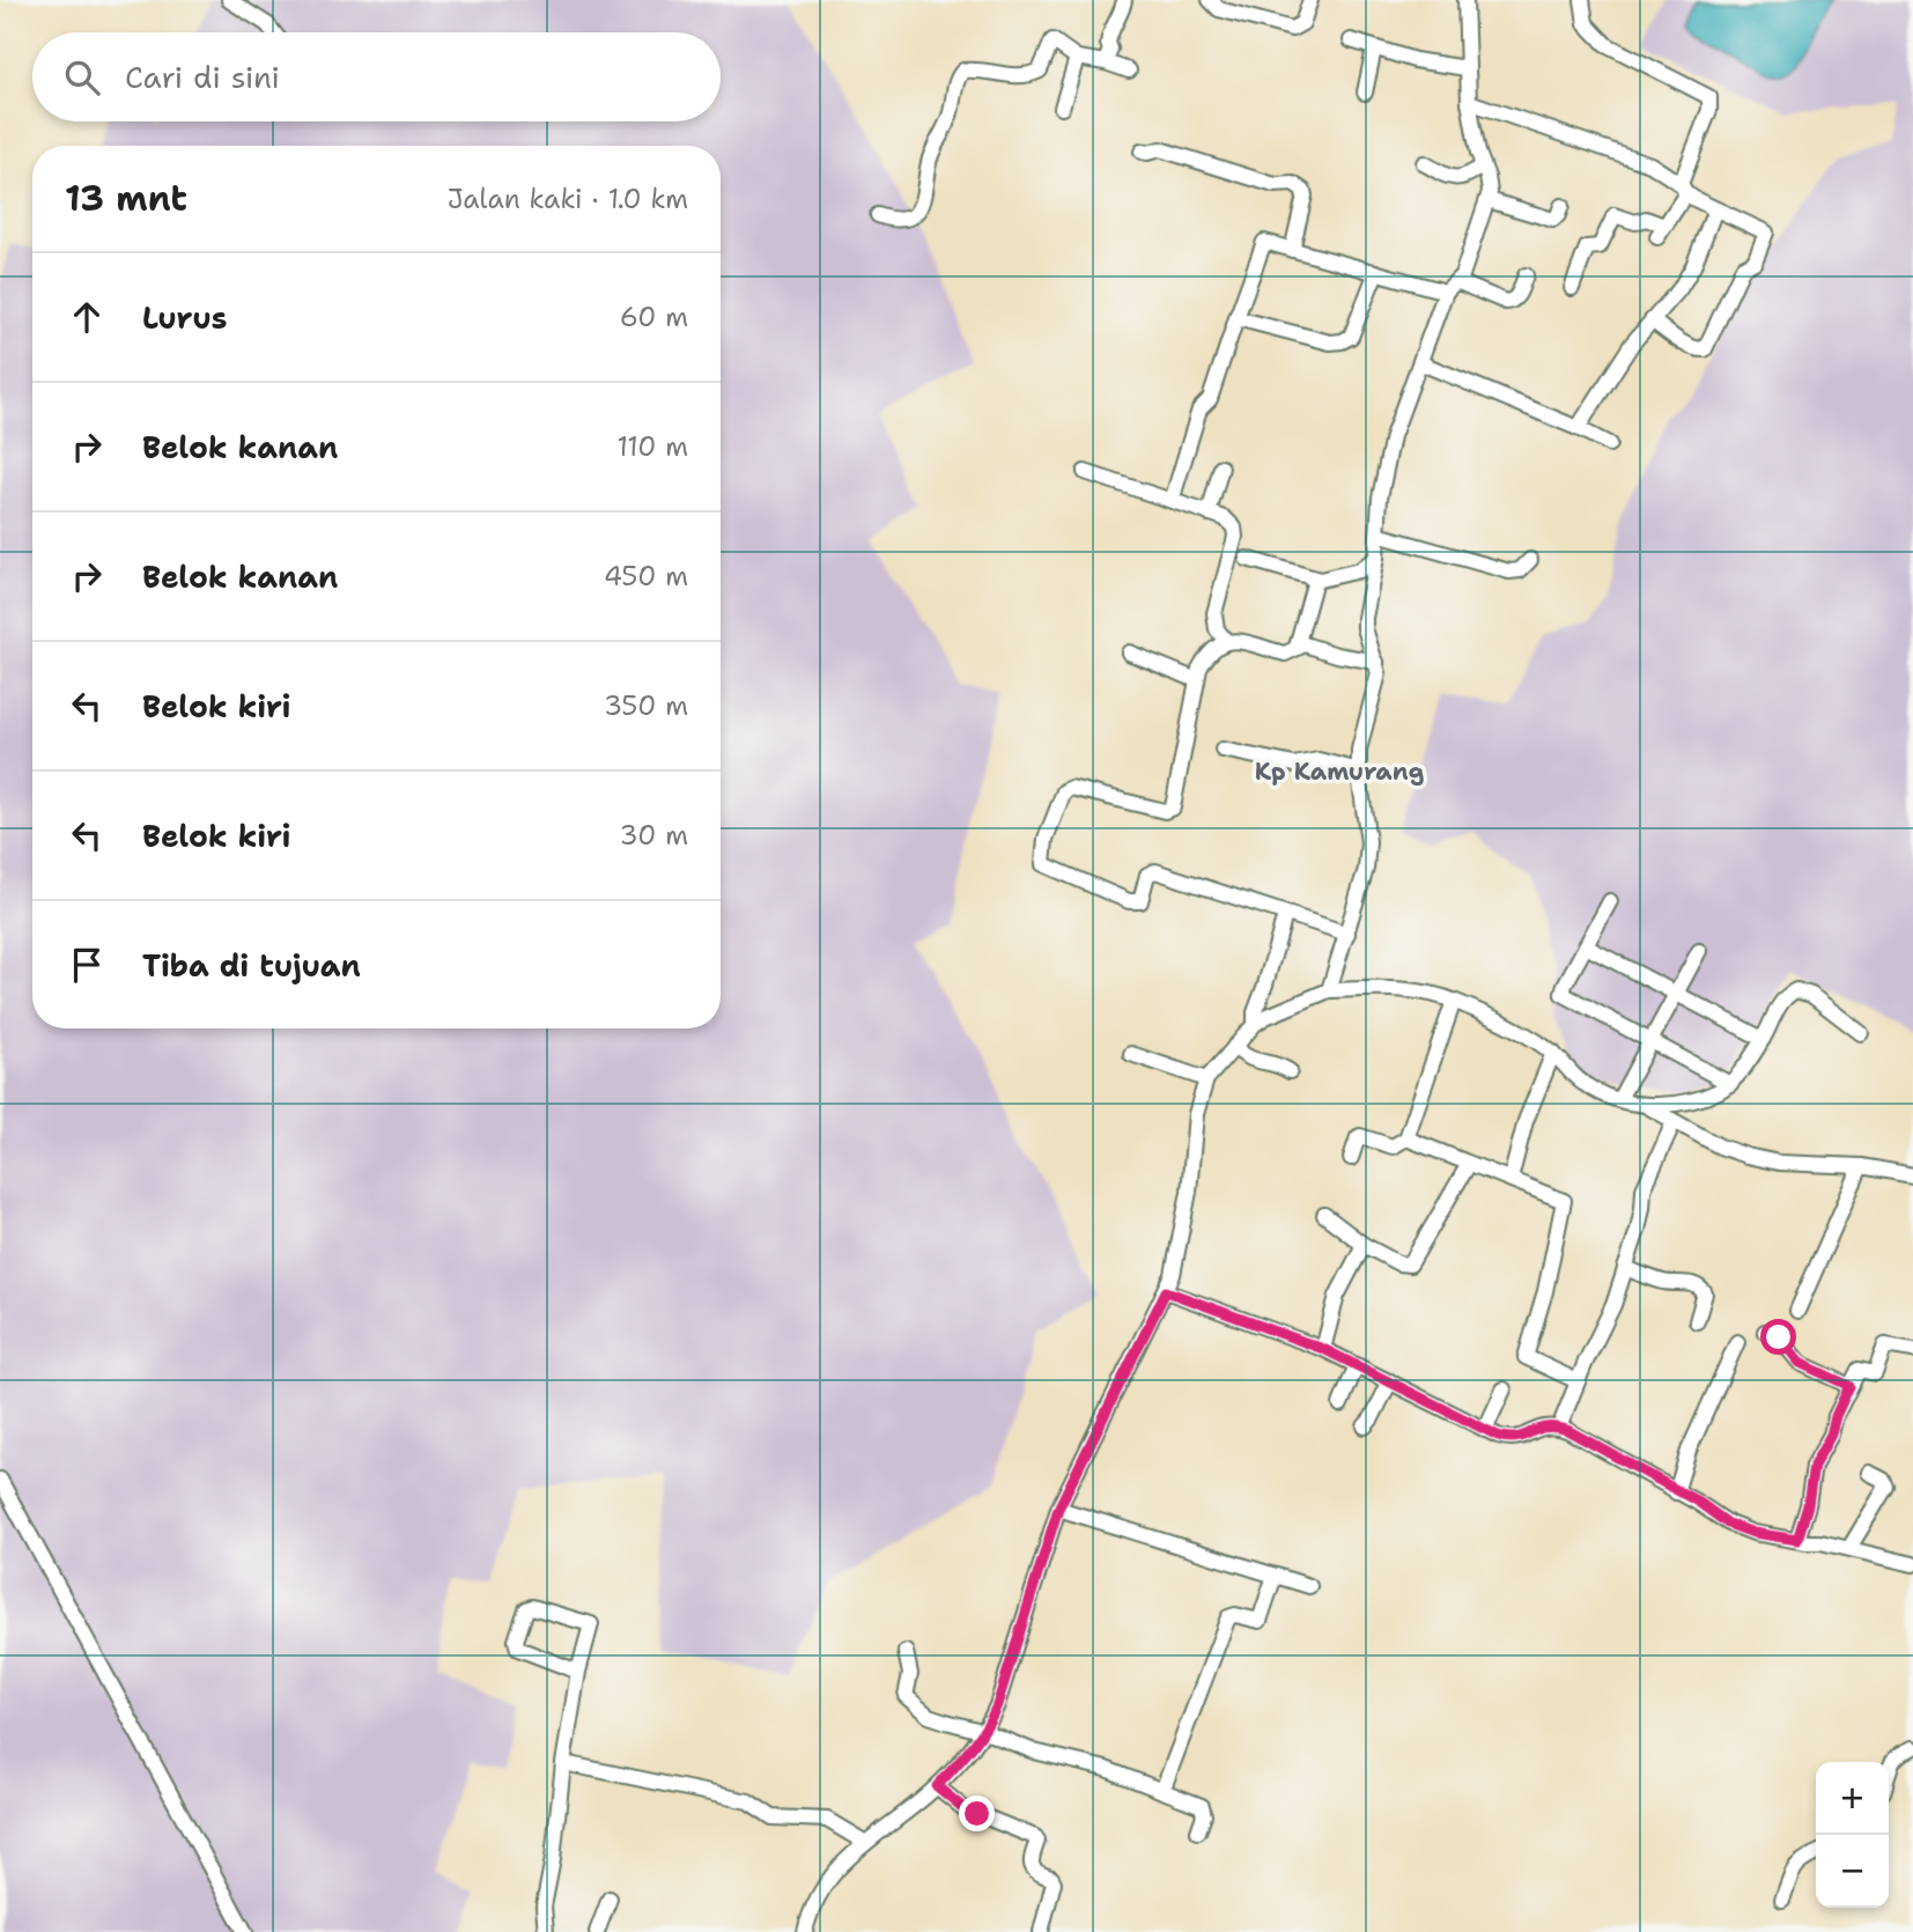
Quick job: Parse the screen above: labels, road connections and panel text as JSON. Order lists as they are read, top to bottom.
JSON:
{
  "districts": ["Kp Kamurang"],
  "page": {
    "search": "Cari di sini",
    "heading": ["13 mnt", "Jalan kaki · 1.0 km"],
    "list": [
      ["Lurus", "60 m"],
      ["Belok kanan", "110 m"],
      ["Belok kanan", "450 m"],
      ["Belok kiri", "350 m"],
      ["Belok kiri", "30 m"],
      "Tiba di tujuan"
    ],
    "map_buttons": ["+", "−"]
  }
}
